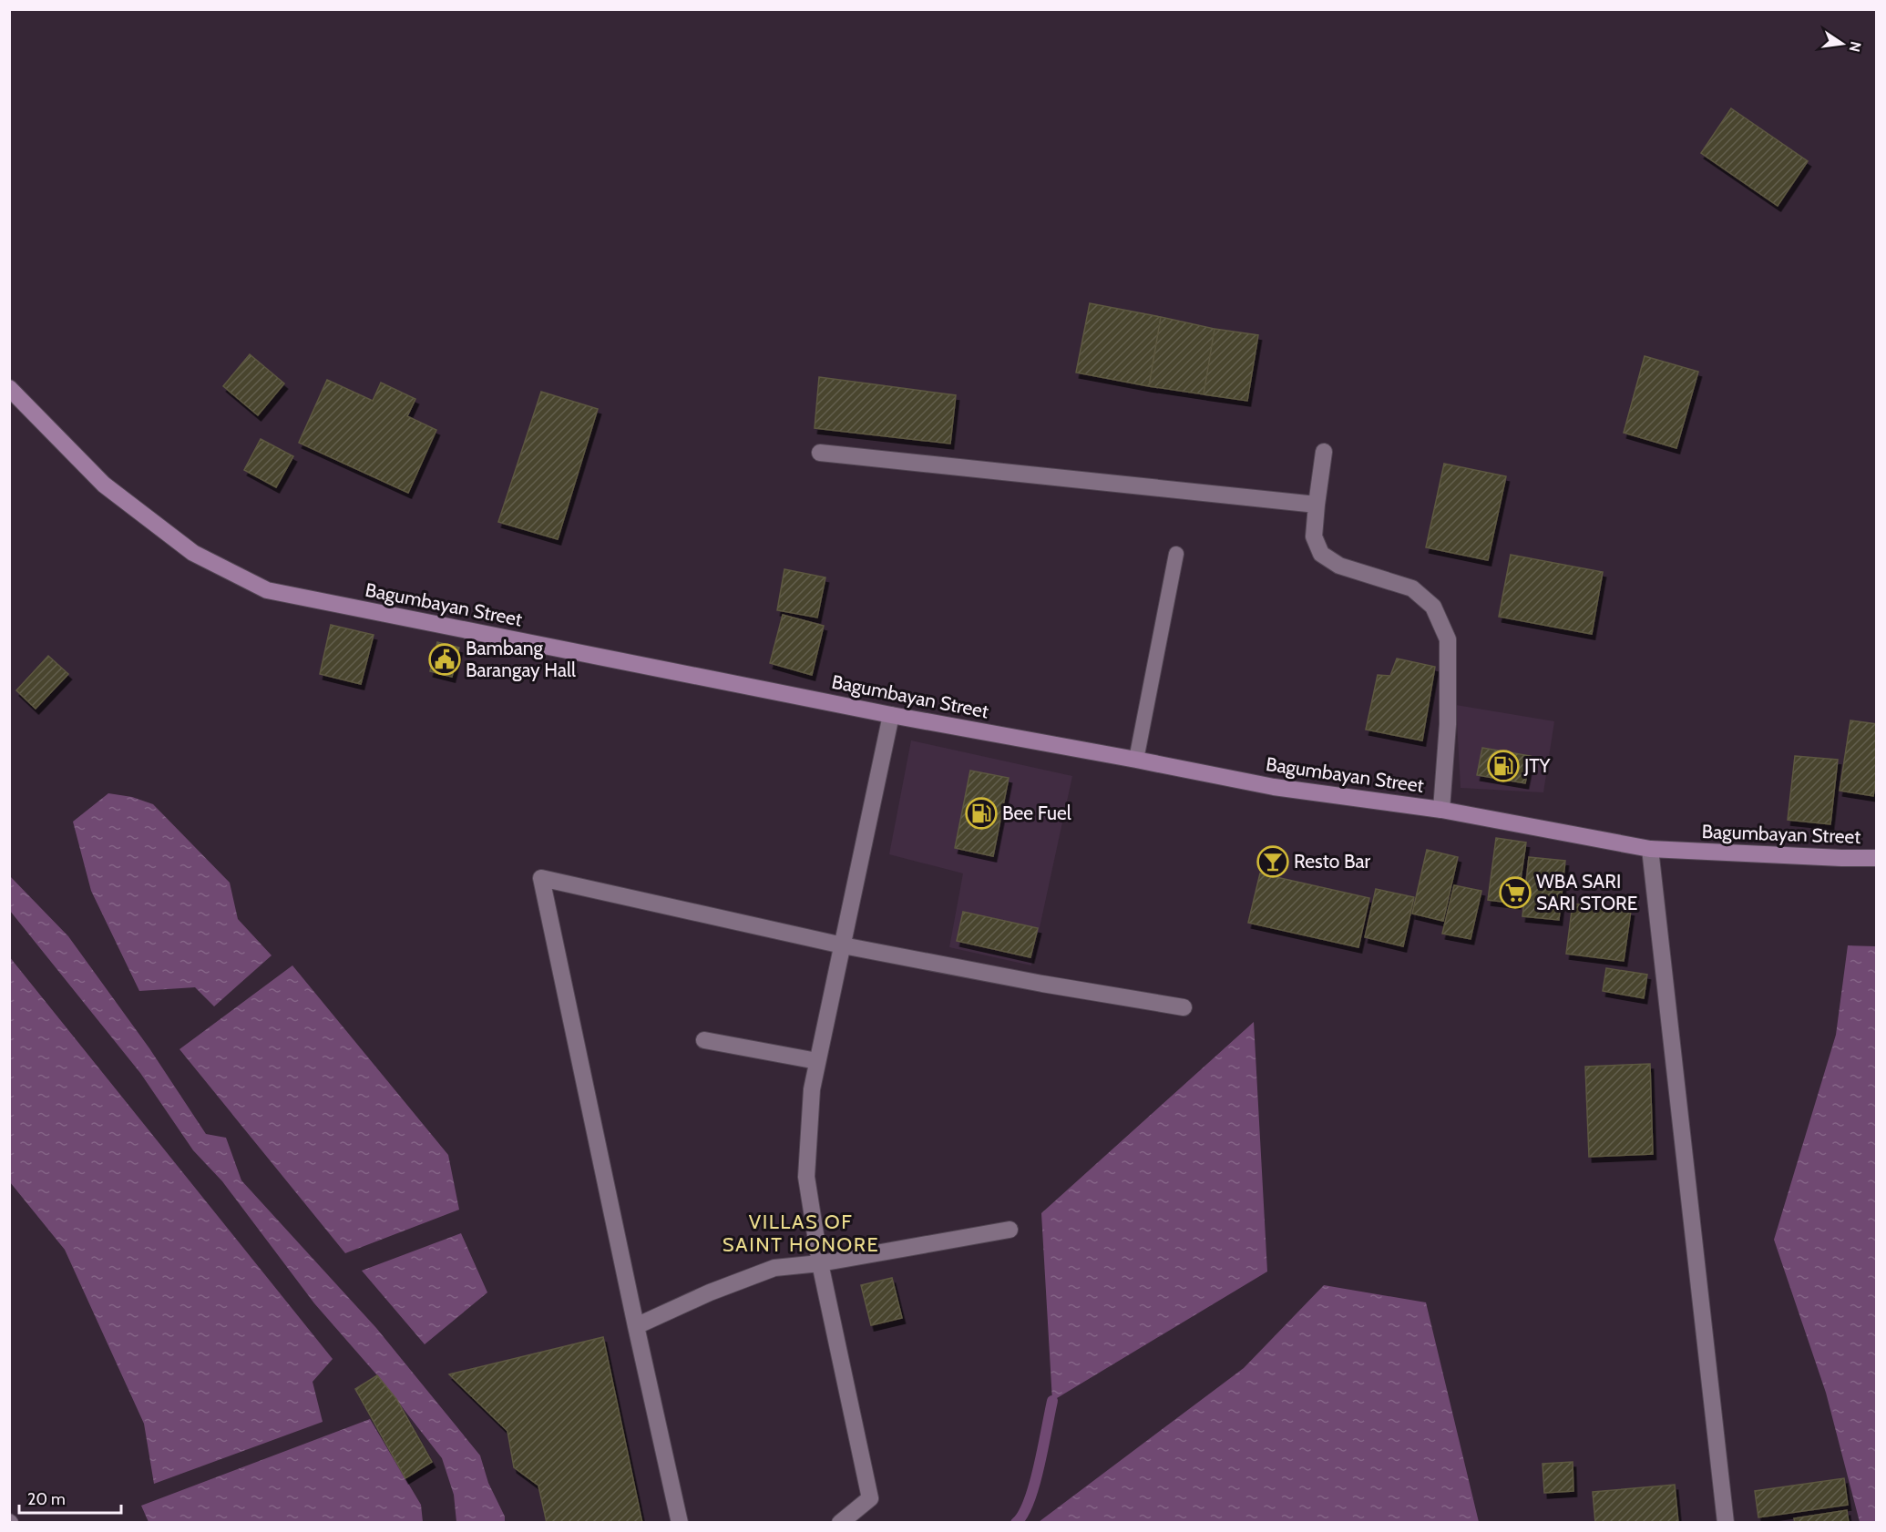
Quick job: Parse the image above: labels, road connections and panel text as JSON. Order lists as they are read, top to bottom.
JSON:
{
  "streets": {
    "main road": ["Bagumbayan Street"]
  },
  "districts": ["VILLAS OF SAINT HONORE"],
  "places": {
    "public building": ["Bambang Barangay Hall"],
    "fuel station": ["JTY", "Bee Fuel"],
    "bar": ["Resto Bar"],
    "supermarket": ["WBA SARI SARI STORE"]
  },
  "scale_bar": "20 m",
  "north": "right"
}
